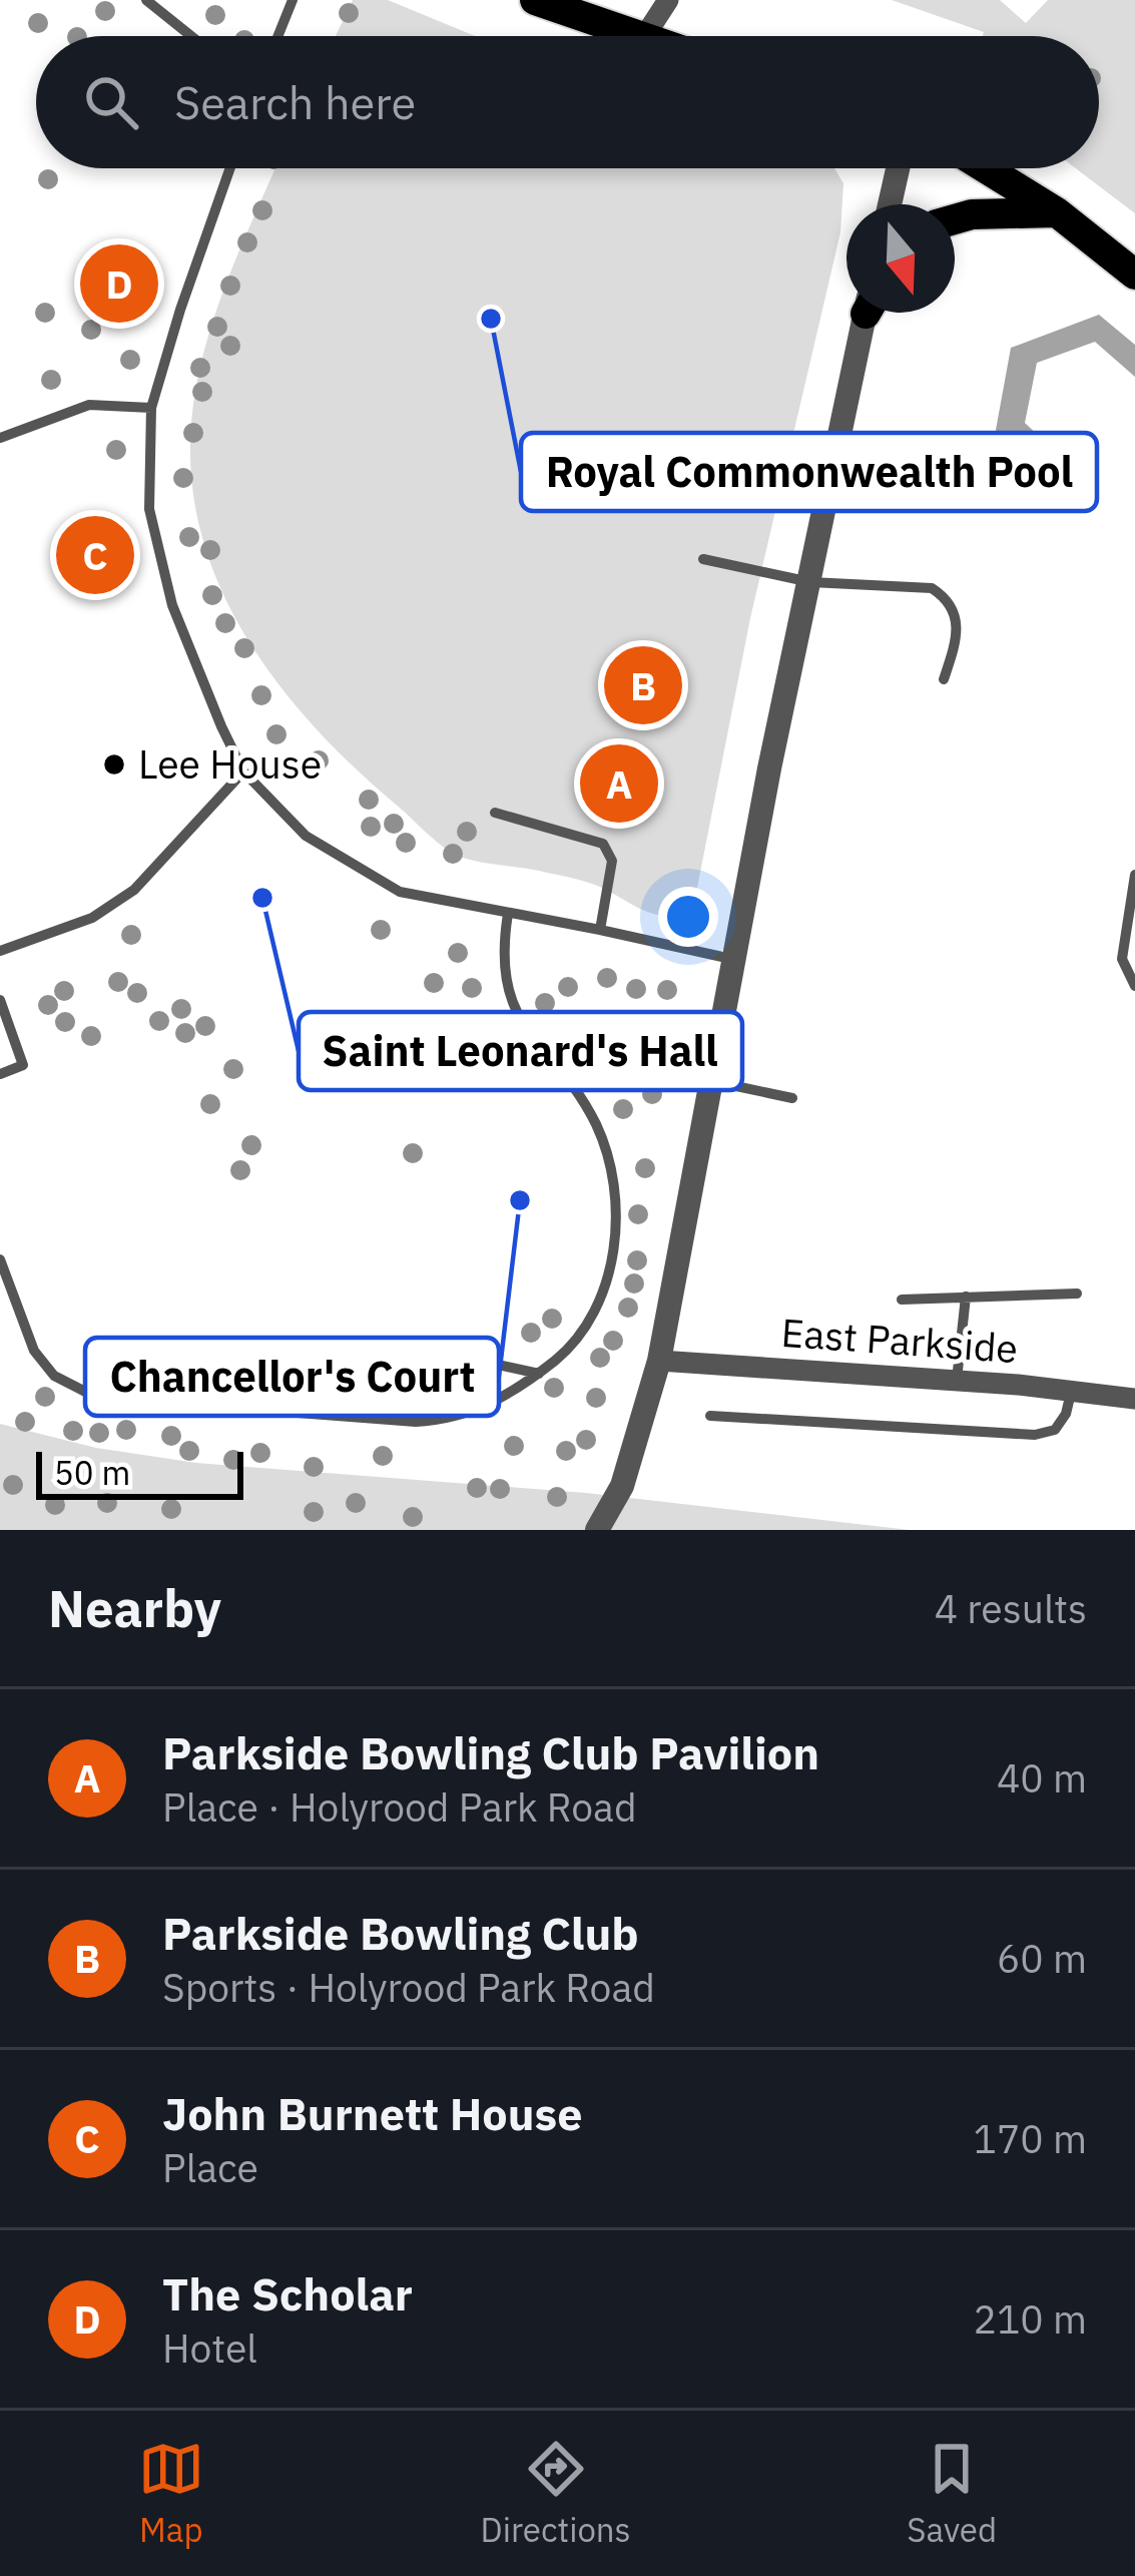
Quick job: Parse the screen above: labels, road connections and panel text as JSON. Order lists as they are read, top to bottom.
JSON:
{
  "streets": {
    "street": ["East Parkside"]
  },
  "places": [
    "Royal Commonwealth Pool",
    "Lee House",
    "Saint Leonard's Hall",
    "Chancellor's Court"
  ],
  "scale_bar": "50 m",
  "north": "bottom",
  "page": {
    "search": "Search here",
    "pins": [
      "D",
      "C",
      "B",
      "A"
    ],
    "scale": "50 m",
    "heading": ["Nearby", "4 results"],
    "list": [
      {
        "mark": "A",
        "name": "Parkside Bowling Club Pavilion",
        "note": "Place · Holyrood Park Road",
        "value": "40 m"
      },
      {
        "mark": "B",
        "name": "Parkside Bowling Club",
        "note": "Sports · Holyrood Park Road",
        "value": "60 m"
      },
      {
        "mark": "C",
        "name": "John Burnett House",
        "note": "Place",
        "value": "170 m"
      },
      {
        "mark": "D",
        "name": "The Scholar",
        "note": "Hotel",
        "value": "210 m"
      }
    ],
    "nav": ["Map", "Directions", "Saved"]
  }
}
